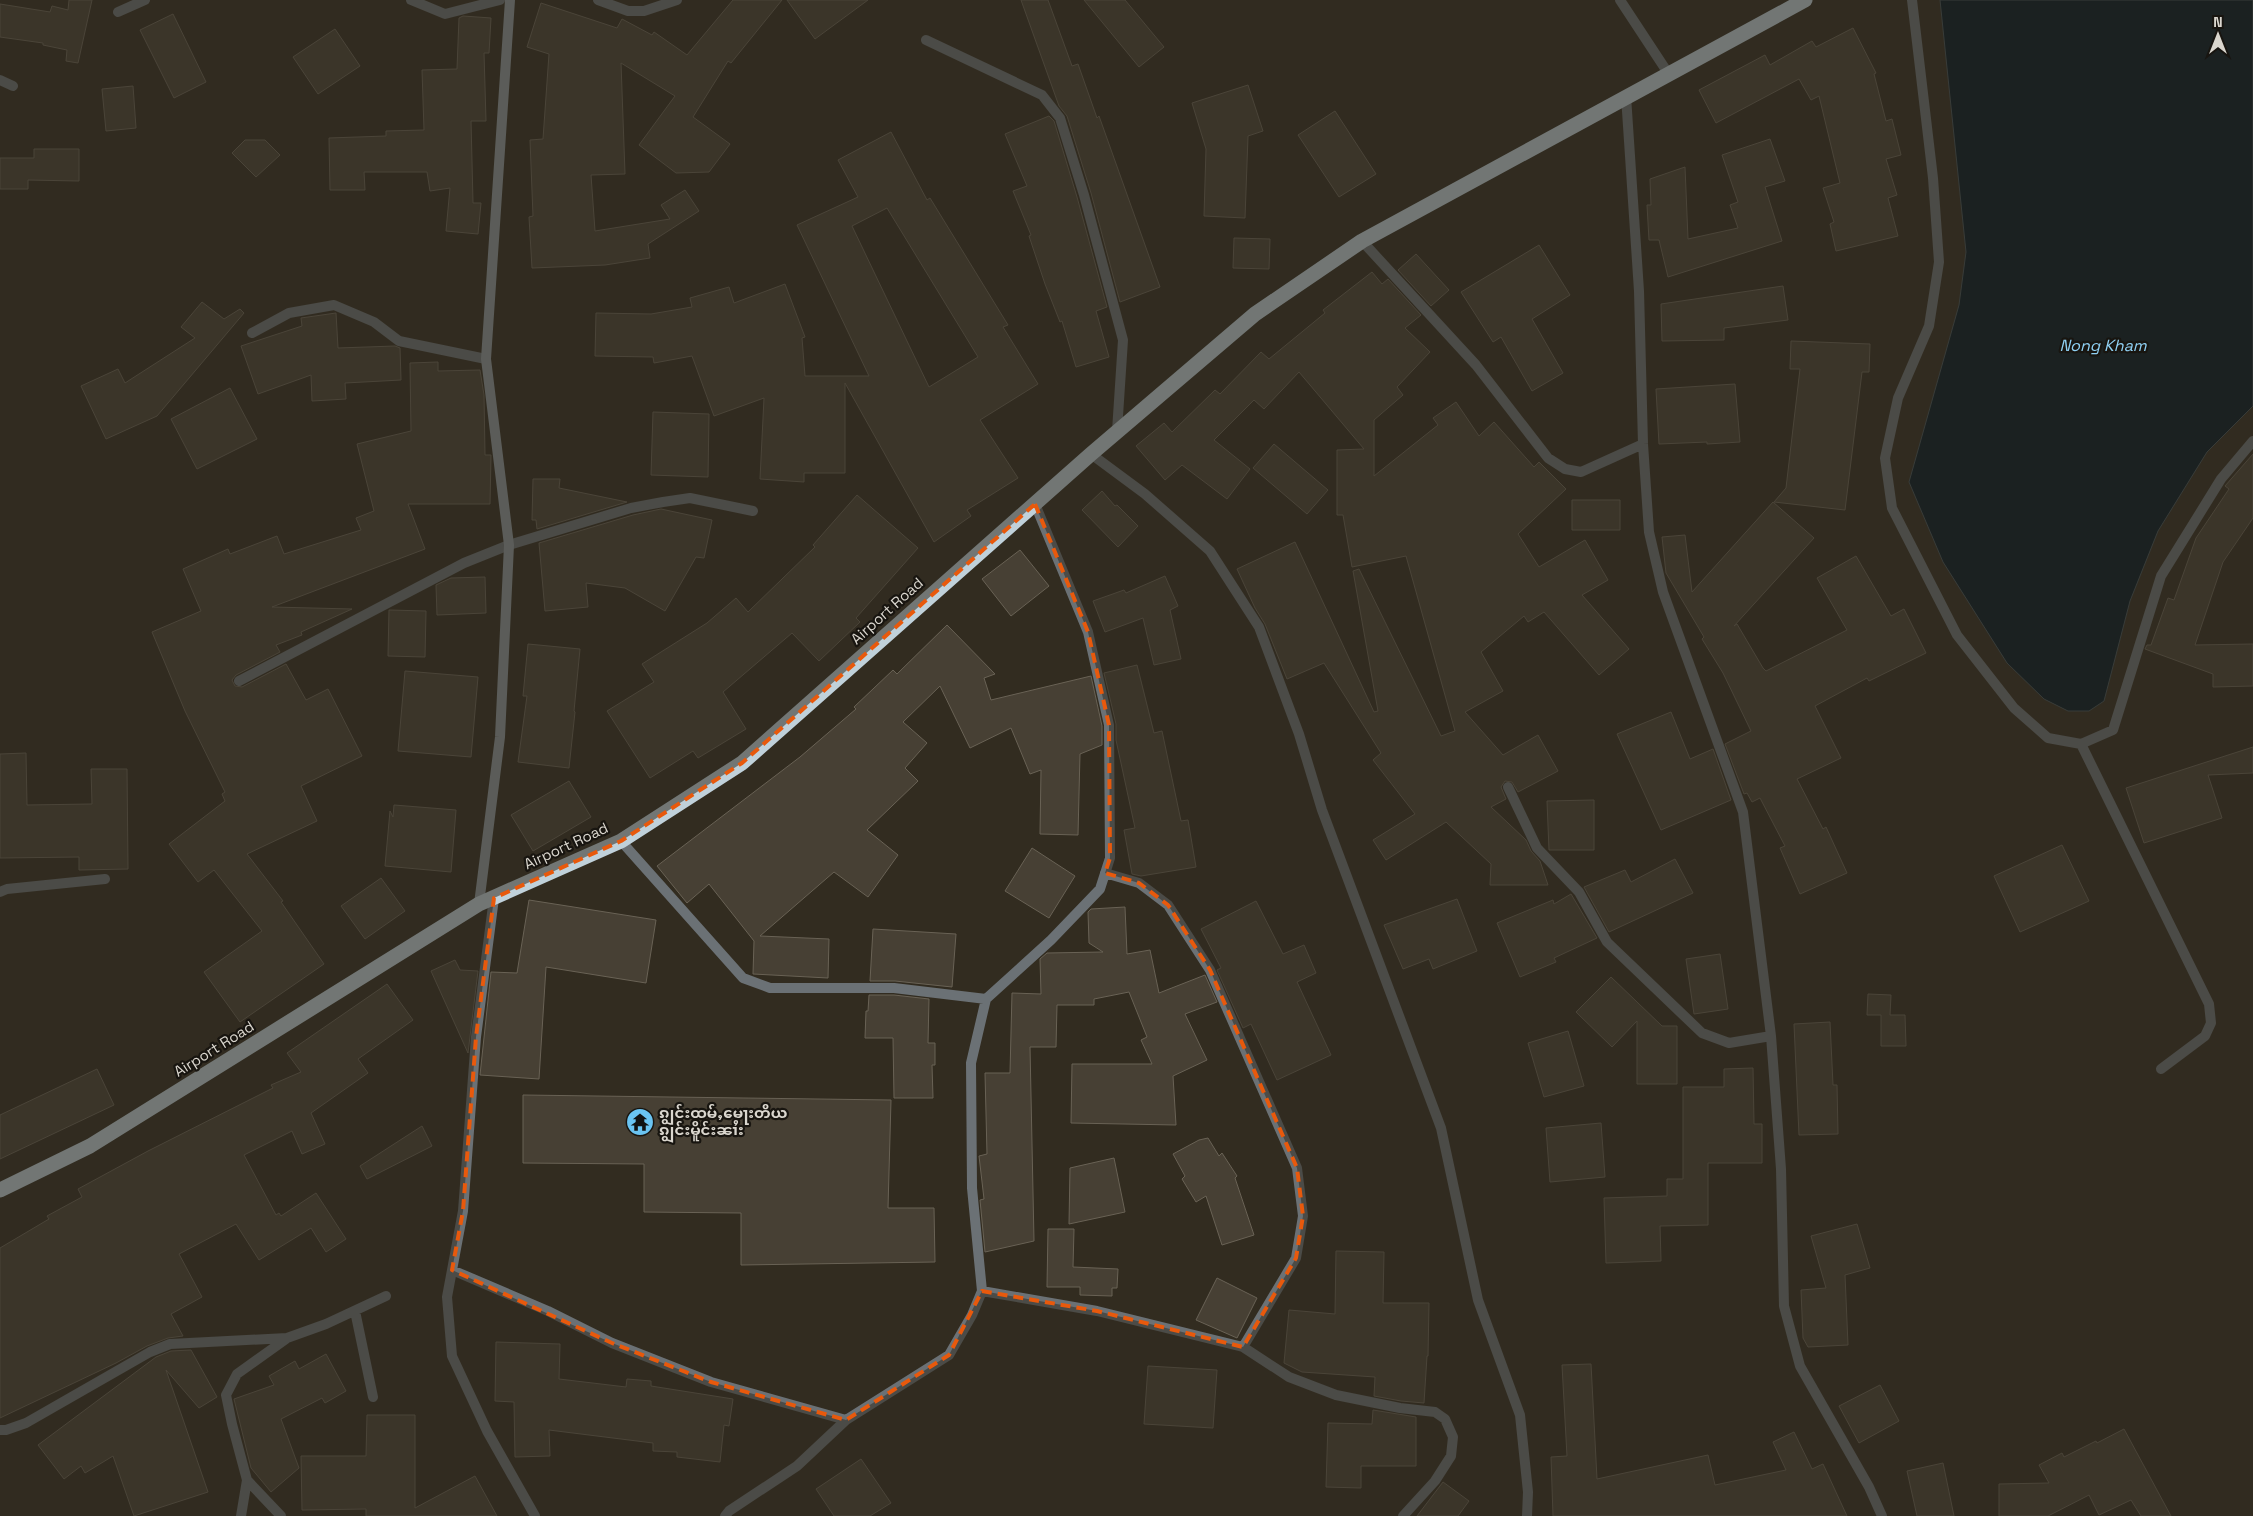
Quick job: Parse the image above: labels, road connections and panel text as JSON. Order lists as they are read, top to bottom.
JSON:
{
  "streets": {
    "highway": ["Airport Road"]
  },
  "water": ["Nong Kham"],
  "places": {
    "temple": ["ၵျွင်းထမ်ႇမေႃးတိယ ၵျွင်းမိူင်းၼၢႆး"]
  },
  "north": "top"
}
